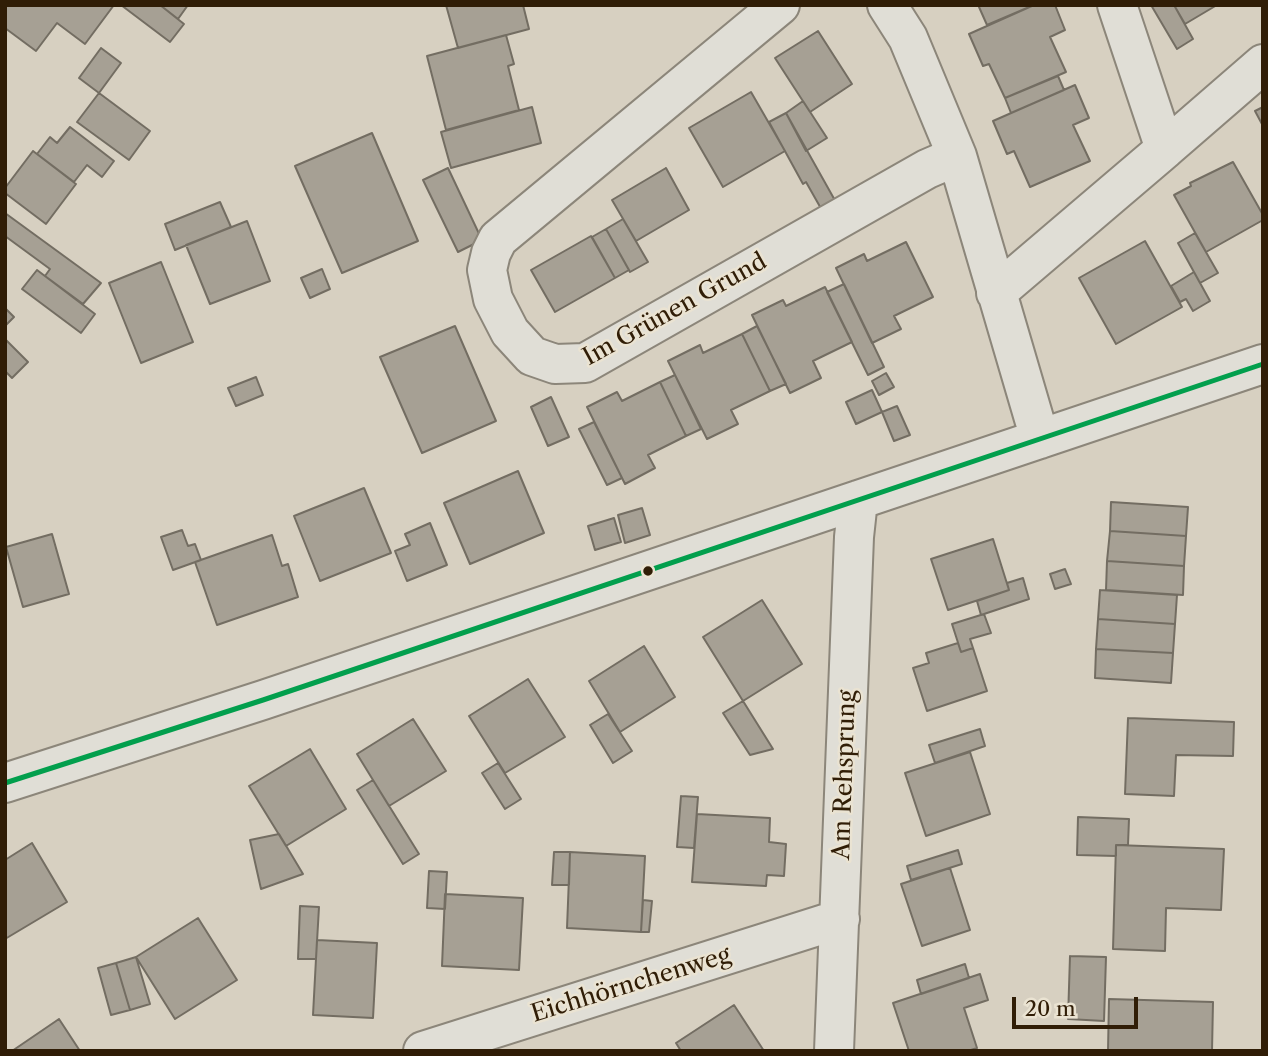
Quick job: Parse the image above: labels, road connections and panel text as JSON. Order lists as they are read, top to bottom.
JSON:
{
  "streets": {
    "street": ["Im Grünen Grund", "Am Rehsprung", "Eichhörnchenweg"]
  },
  "crossings": [
    ["Am Rehsprung", "Eichhörnchenweg"]
  ],
  "scale_bar": "20 m"
}
